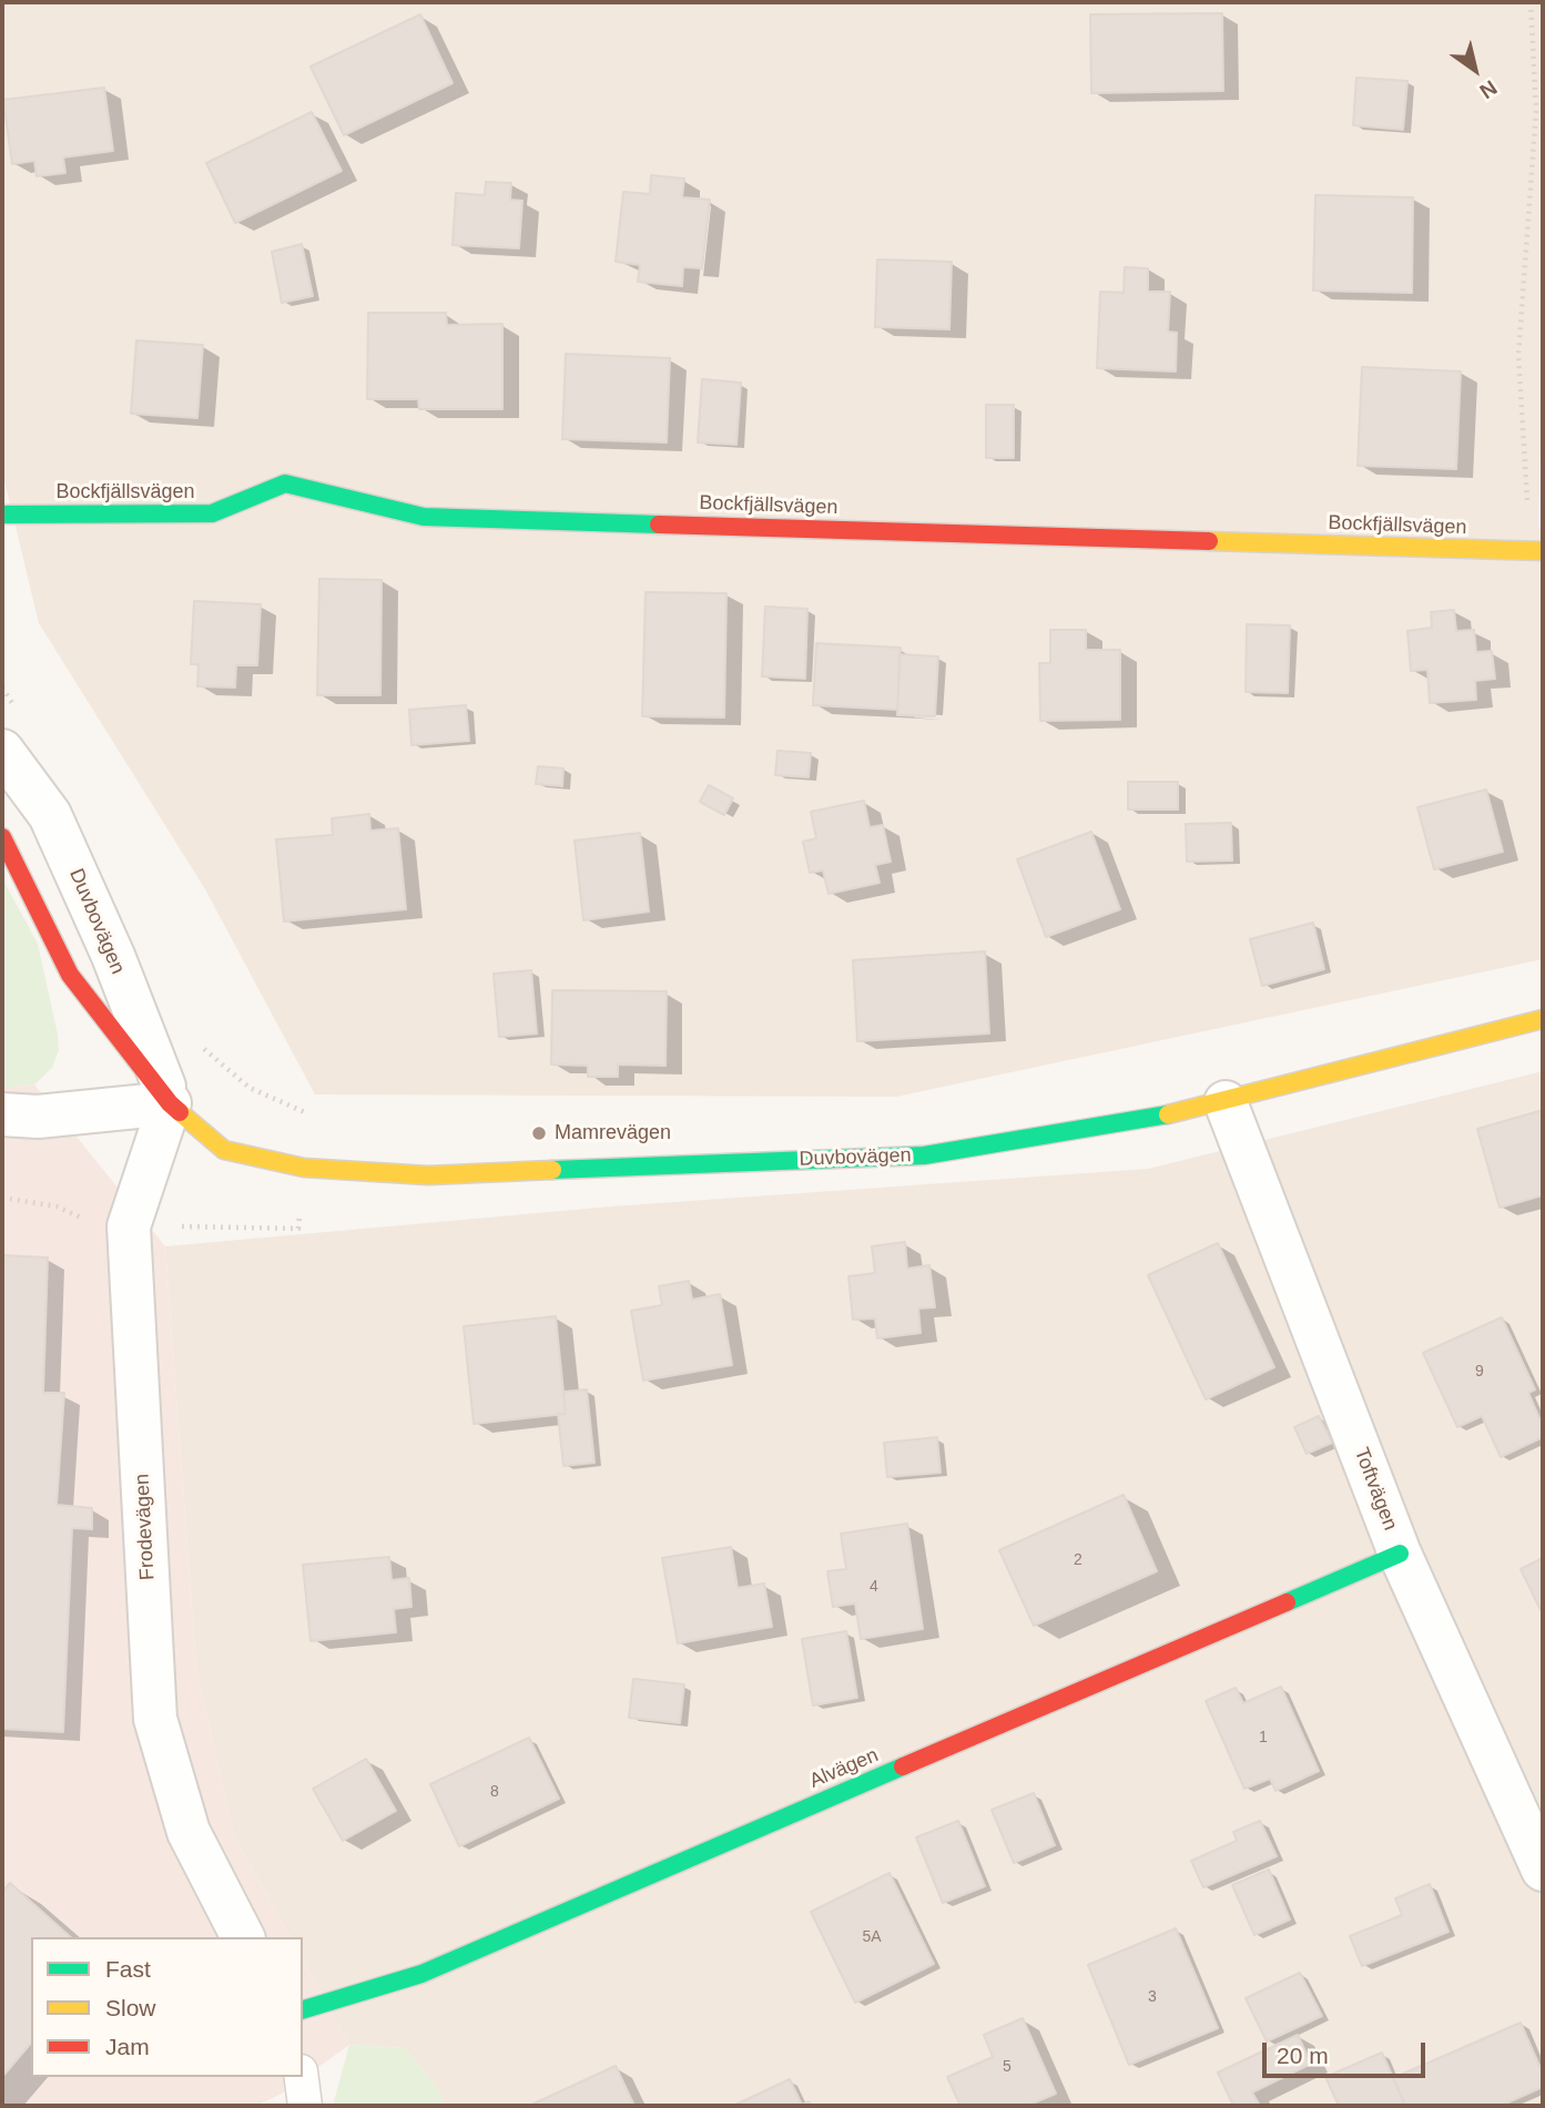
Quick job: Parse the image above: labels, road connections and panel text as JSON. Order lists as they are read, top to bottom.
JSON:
{
  "streets": {
    "street": [
      "Bockfjällsvägen",
      "Duvbovägen",
      "Toftvägen",
      "Frodevägen",
      "Alvägen"
    ]
  },
  "crossings": [
    ["Duvbovägen", "Toftvägen"],
    ["Duvbovägen", "Frodevägen"],
    ["Toftvägen", "Alvägen"]
  ],
  "places": ["Mamrevägen"],
  "house_numbers": [
    "9",
    "2",
    "4",
    "1",
    "8",
    "5A",
    "3",
    "5"
  ],
  "legend": ["Fast", "Slow", "Jam"],
  "scale_bar": "20 m",
  "north": "bottom right"
}
